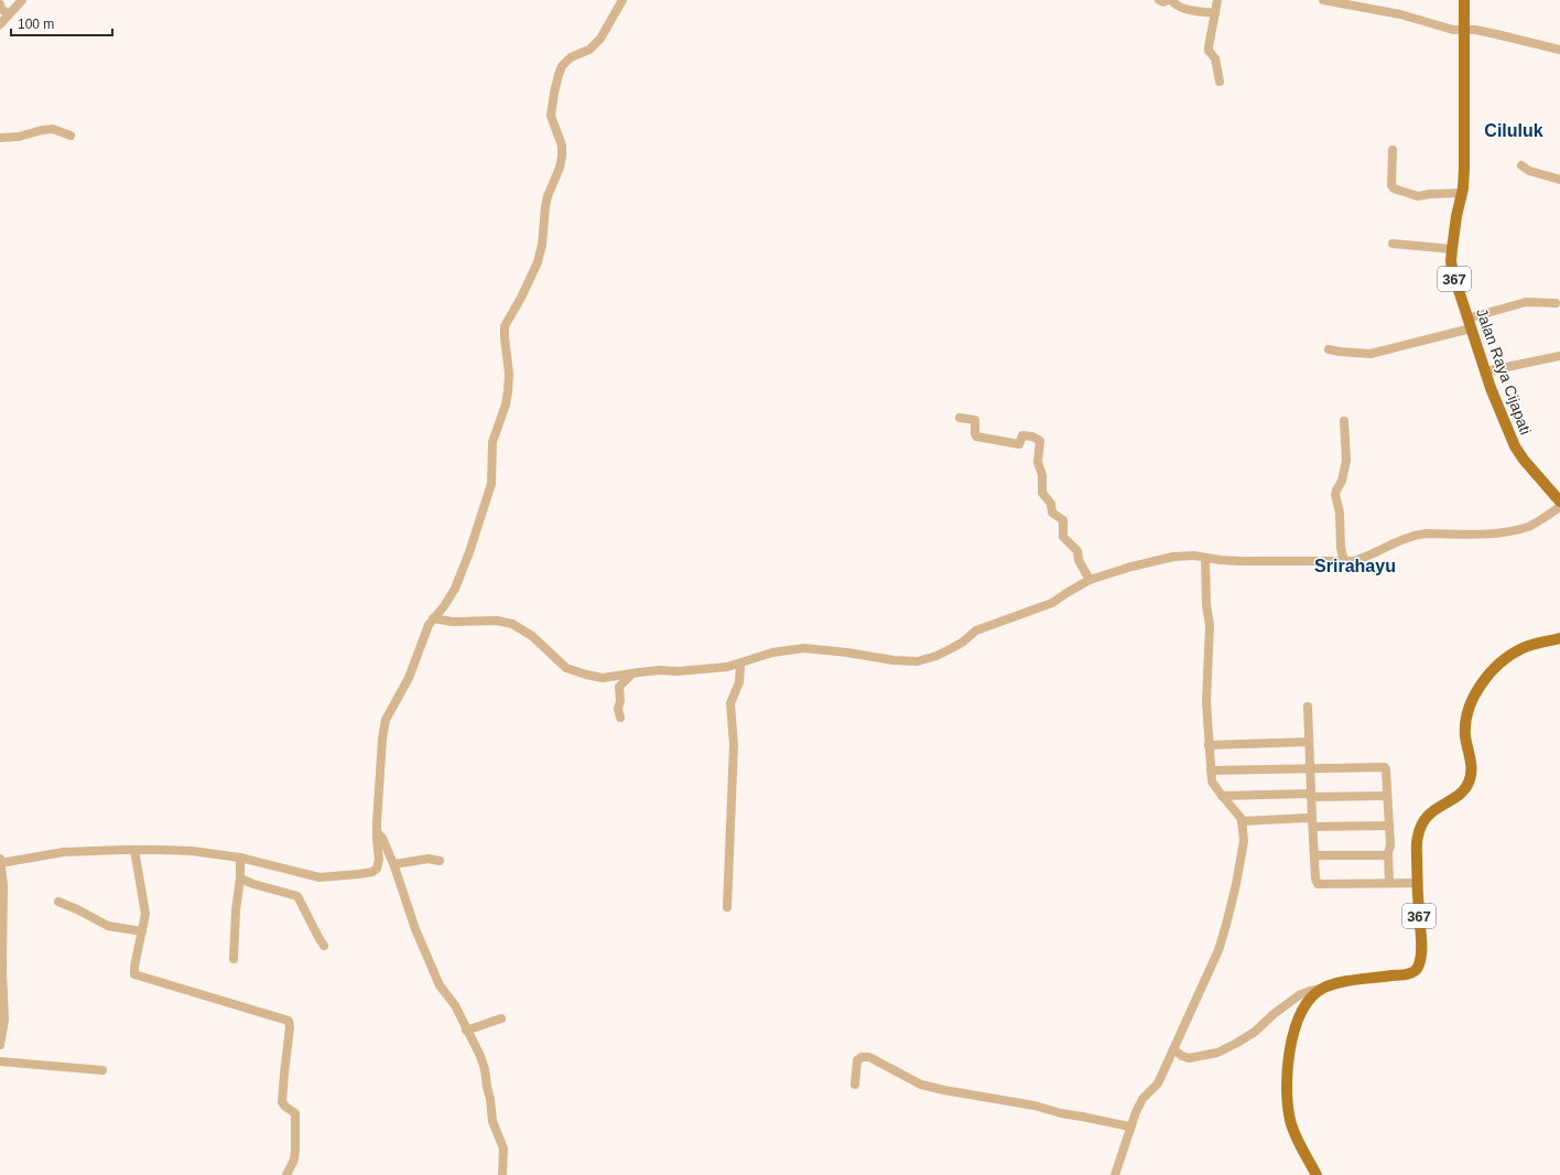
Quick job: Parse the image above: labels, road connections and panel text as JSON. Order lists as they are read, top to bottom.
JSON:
{
  "streets": {
    "main road": ["367", "Jalan Raya Cijapati"]
  },
  "districts": ["Ciluluk", "Srirahayu"],
  "scale_bar": "100 m"
}
